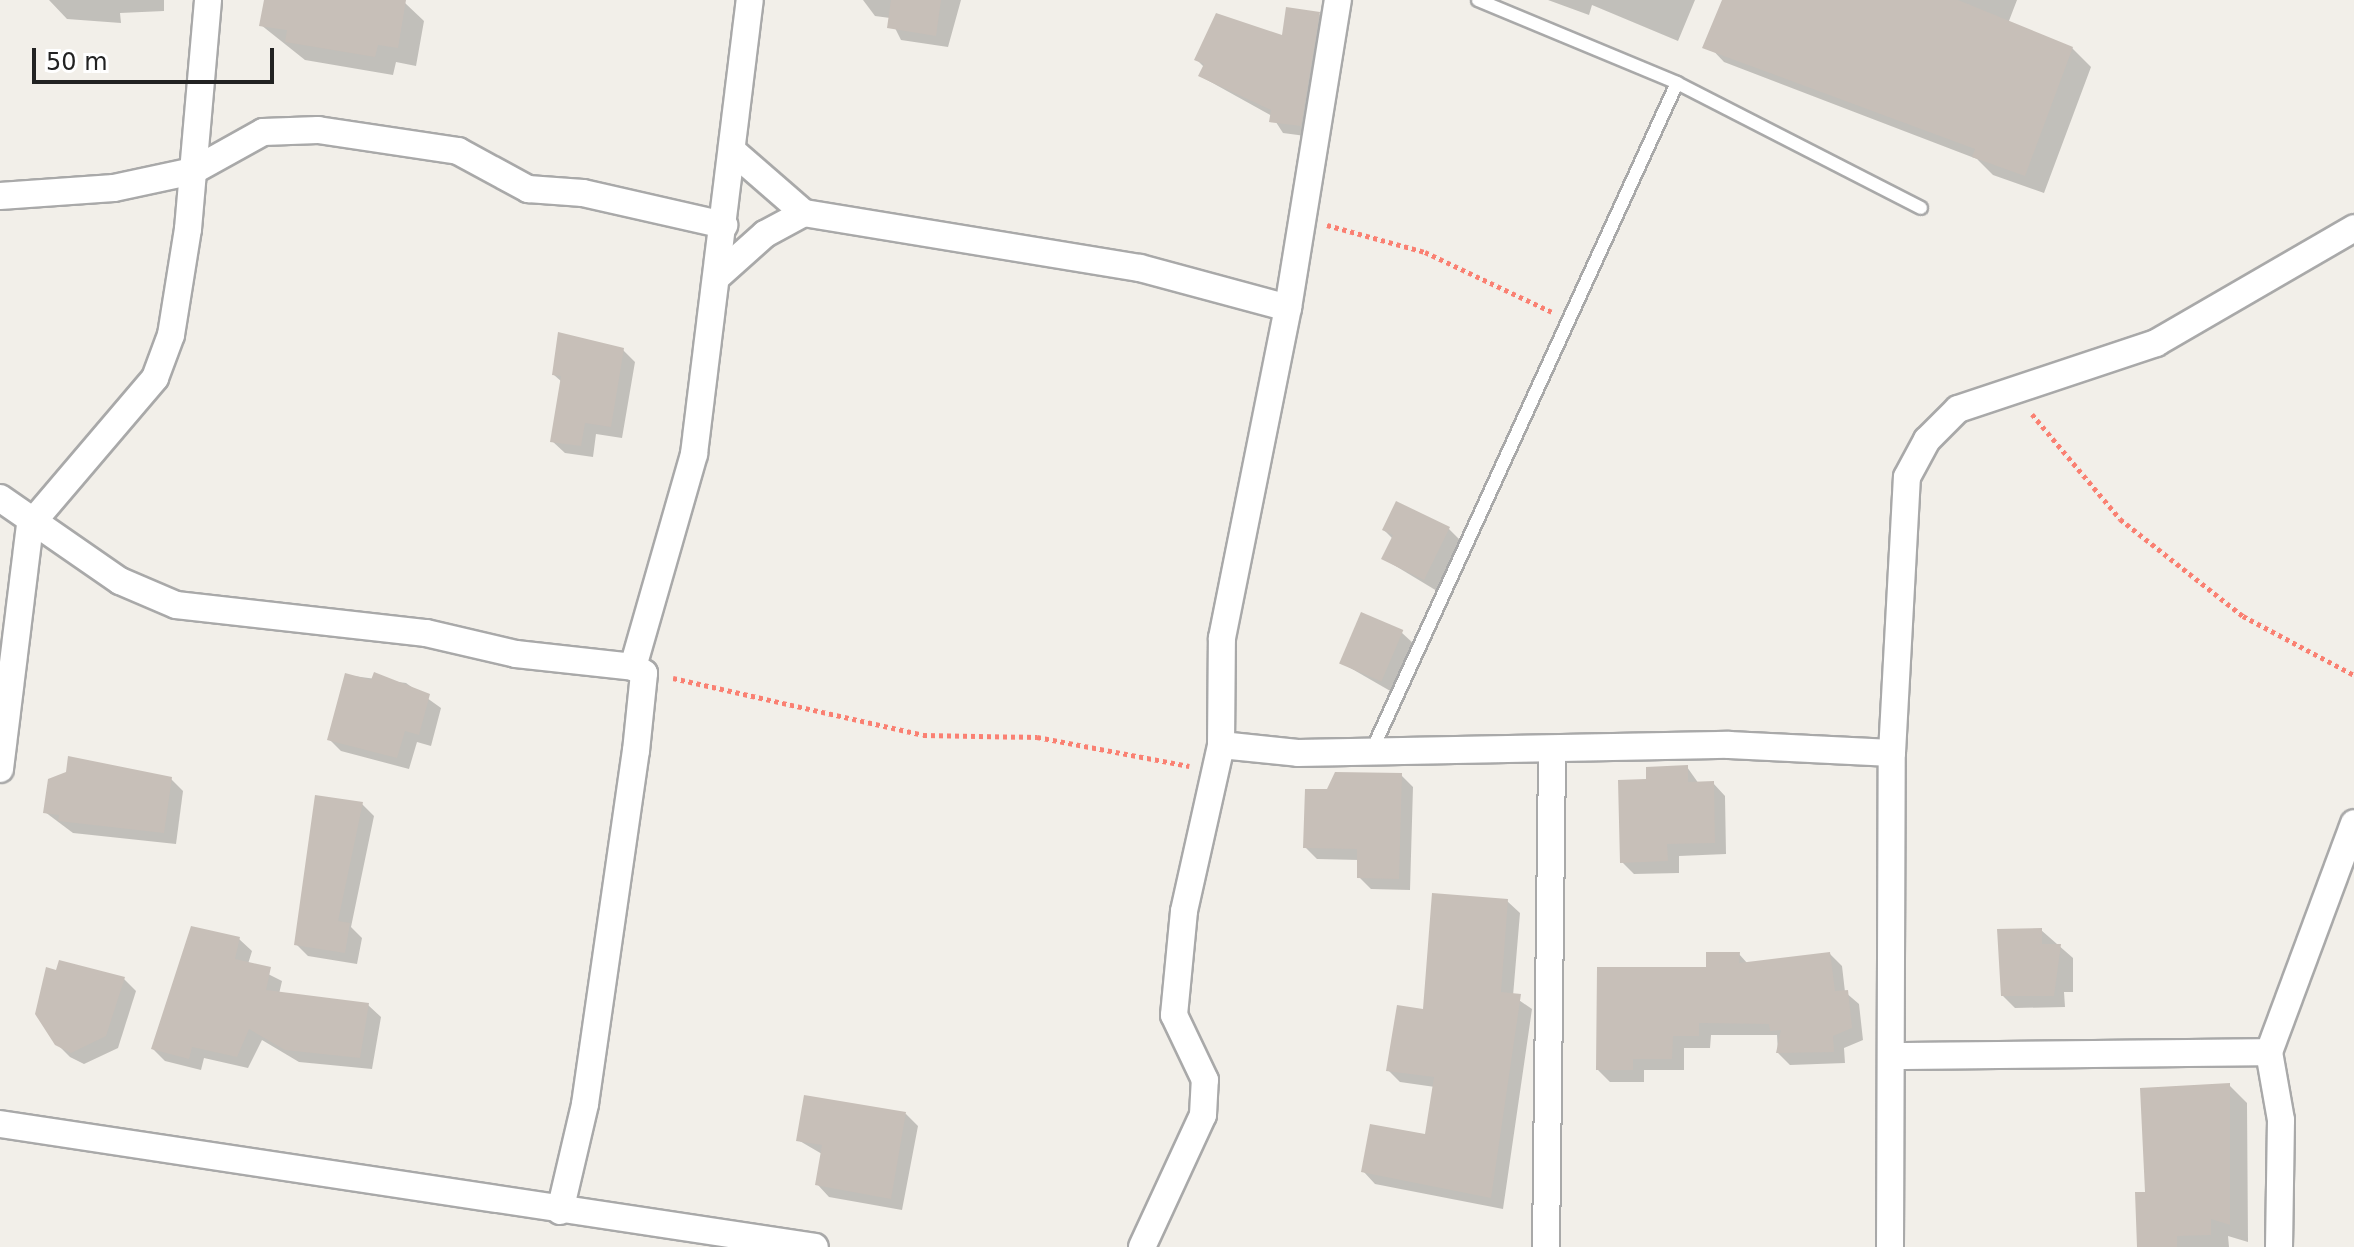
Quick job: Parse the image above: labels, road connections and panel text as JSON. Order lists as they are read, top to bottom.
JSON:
{
  "scale_bar": "50 m"
}
